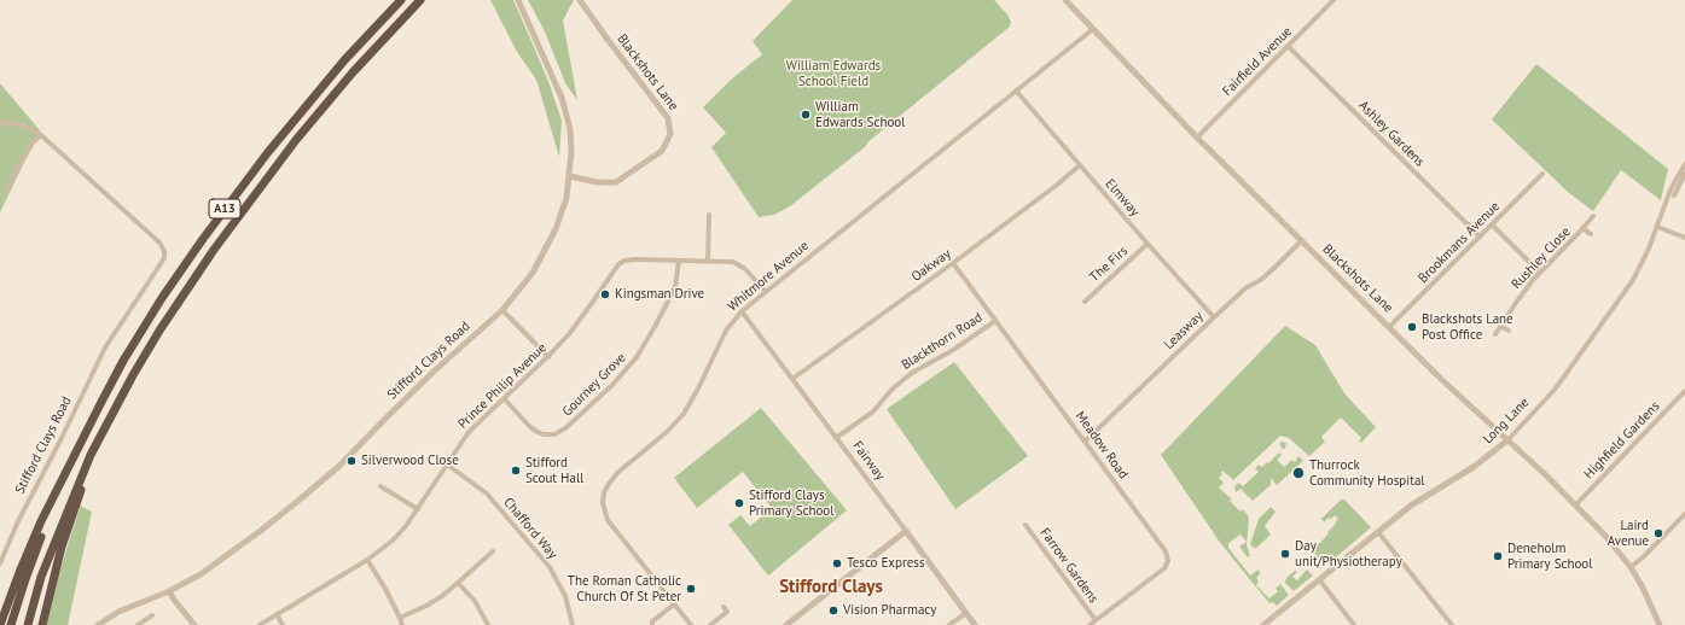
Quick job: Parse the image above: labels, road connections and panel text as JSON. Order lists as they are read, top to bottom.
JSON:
{
  "streets": {
    "highway": ["A13"],
    "street": [
      "Fairfield Avenue",
      "Blackshots Lane",
      "Ashley Gardens",
      "Elmway",
      "Brookmans Avenue",
      "Rushley Close",
      "The Firs",
      "Oakway",
      "Whitmore Avenue",
      "Leasway",
      "Blackthorn Road",
      "Stifford Clays Road",
      "Gourney Grove",
      "Prince Philip Avenue",
      "Long Lane",
      "Highfield Gardens",
      "Meadow Road",
      "Fairway",
      "Chafford Way",
      "Farrow Gardens"
    ]
  },
  "crossings": [
    ["Fairfield Avenue", "Blackshots Lane"],
    ["Fairfield Avenue", "Ashley Gardens"],
    ["Blackshots Lane", "Brookmans Avenue"],
    ["Blackshots Lane", "Whitmore Avenue"],
    ["Blackshots Lane", "Leasway"],
    ["Blackshots Lane", "Stifford Clays Road"],
    ["Blackshots Lane", "Long Lane"],
    ["Blackshots Lane", "Highfield Gardens"],
    ["Ashley Gardens", "Brookmans Avenue"],
    ["Elmway", "The Firs"],
    ["Elmway", "Oakway"],
    ["Elmway", "Whitmore Avenue"],
    ["Elmway", "Leasway"],
    ["Oakway", "Meadow Road"],
    ["Oakway", "Fairway"],
    ["Whitmore Avenue", "Prince Philip Avenue"],
    ["Whitmore Avenue", "Fairway"],
    ["Leasway", "Meadow Road"],
    ["Blackthorn Road", "Meadow Road"],
    ["Blackthorn Road", "Fairway"],
    ["Gourney Grove", "Prince Philip Avenue"],
    ["Prince Philip Avenue", "Chafford Way"],
    ["Meadow Road", "Farrow Gardens"]
  ],
  "districts": ["Stifford Clays"],
  "parks": ["William Edwards School Field"],
  "places": [
    "William Edwards School",
    "Kingsman Drive",
    "Blackshots Lane Post Office",
    "Silverwood Close",
    "Stifford Scout Hall",
    "Thurrock Community Hospital",
    "Stifford Clays Primary School",
    "Laird Avenue",
    "Day unit/Physiotherapy",
    "Deneholm Primary School",
    "Tesco Express",
    "The Roman Catholic Church Of St Peter",
    "Vision Pharmacy"
  ]
}
